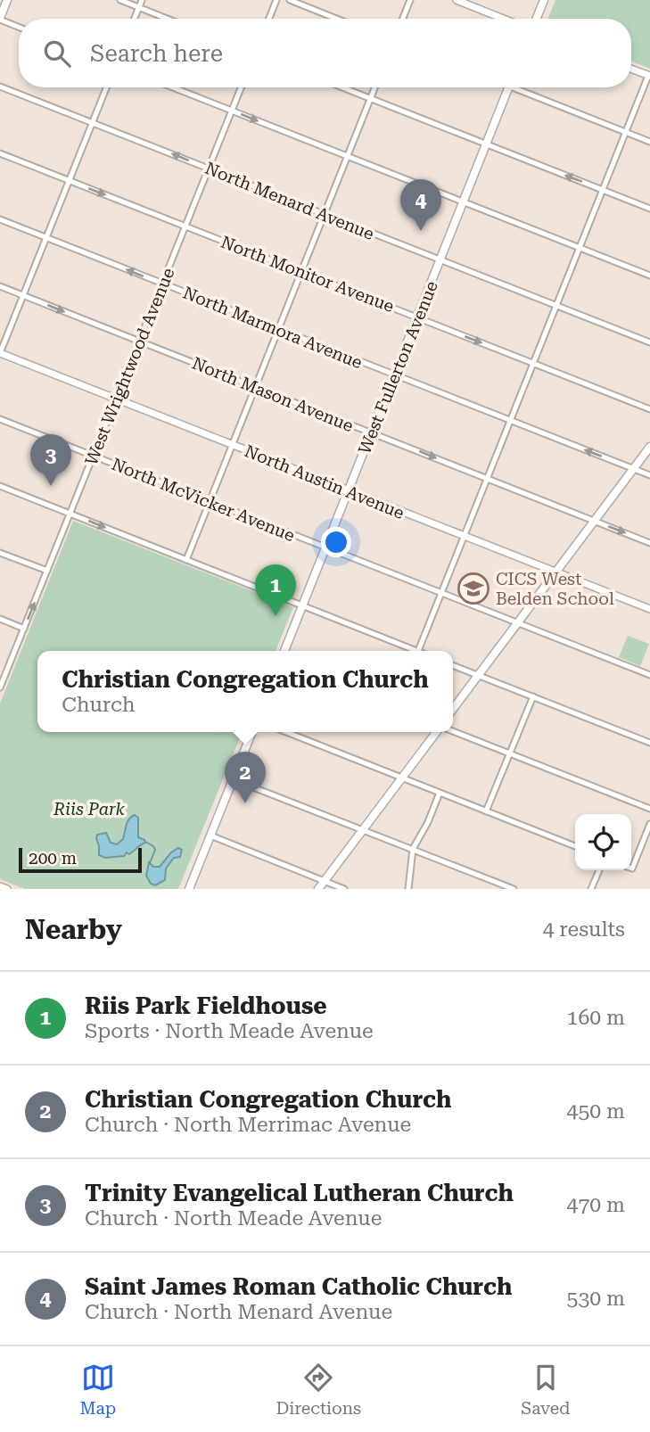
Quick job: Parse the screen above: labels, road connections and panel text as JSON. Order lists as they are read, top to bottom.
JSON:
{
  "streets": {
    "main road": ["West Fullerton Avenue"],
    "street": [
      "North Menard Avenue",
      "North Monitor Avenue",
      "North Marmora Avenue",
      "West Wrightwood Avenue",
      "North Mason Avenue",
      "North Austin Avenue",
      "North McVicker Avenue"
    ]
  },
  "crossings": [
    ["North Menard Avenue", "West Wrightwood Avenue"],
    ["North Menard Avenue", "West Fullerton Avenue"],
    ["North Monitor Avenue", "West Wrightwood Avenue"],
    ["North Monitor Avenue", "West Fullerton Avenue"],
    ["North Marmora Avenue", "West Wrightwood Avenue"],
    ["North Marmora Avenue", "West Fullerton Avenue"],
    ["West Wrightwood Avenue", "North Mason Avenue"],
    ["West Wrightwood Avenue", "North Austin Avenue"],
    ["West Wrightwood Avenue", "North McVicker Avenue"],
    ["West Fullerton Avenue", "North Mason Avenue"],
    ["West Fullerton Avenue", "North Austin Avenue"],
    ["West Fullerton Avenue", "North McVicker Avenue"]
  ],
  "one_way": ["North Monitor Avenue", "North Marmora Avenue", "North Mason Avenue"],
  "parks": ["Riis Park"],
  "places": {
    "school or university": ["CICS West Belden School"]
  },
  "scale_bar": "200 m",
  "page": {
    "search": "Search here",
    "pins": [
      "4",
      "3",
      "1",
      "2"
    ],
    "popup": ["Christian Congregation Church", "Church"],
    "scale": "200 m",
    "heading": ["Nearby", "4 results"],
    "list": [
      {
        "mark": "1",
        "name": "Riis Park Fieldhouse",
        "note": "Sports · North Meade Avenue",
        "value": "160 m"
      },
      {
        "mark": "2",
        "name": "Christian Congregation Church",
        "note": "Church · North Merrimac Avenue",
        "value": "450 m"
      },
      {
        "mark": "3",
        "name": "Trinity Evangelical Lutheran Church",
        "note": "Church · North Meade Avenue",
        "value": "470 m"
      },
      {
        "mark": "4",
        "name": "Saint James Roman Catholic Church",
        "note": "Church · North Menard Avenue",
        "value": "530 m"
      }
    ],
    "nav": ["Map", "Directions", "Saved"]
  }
}
